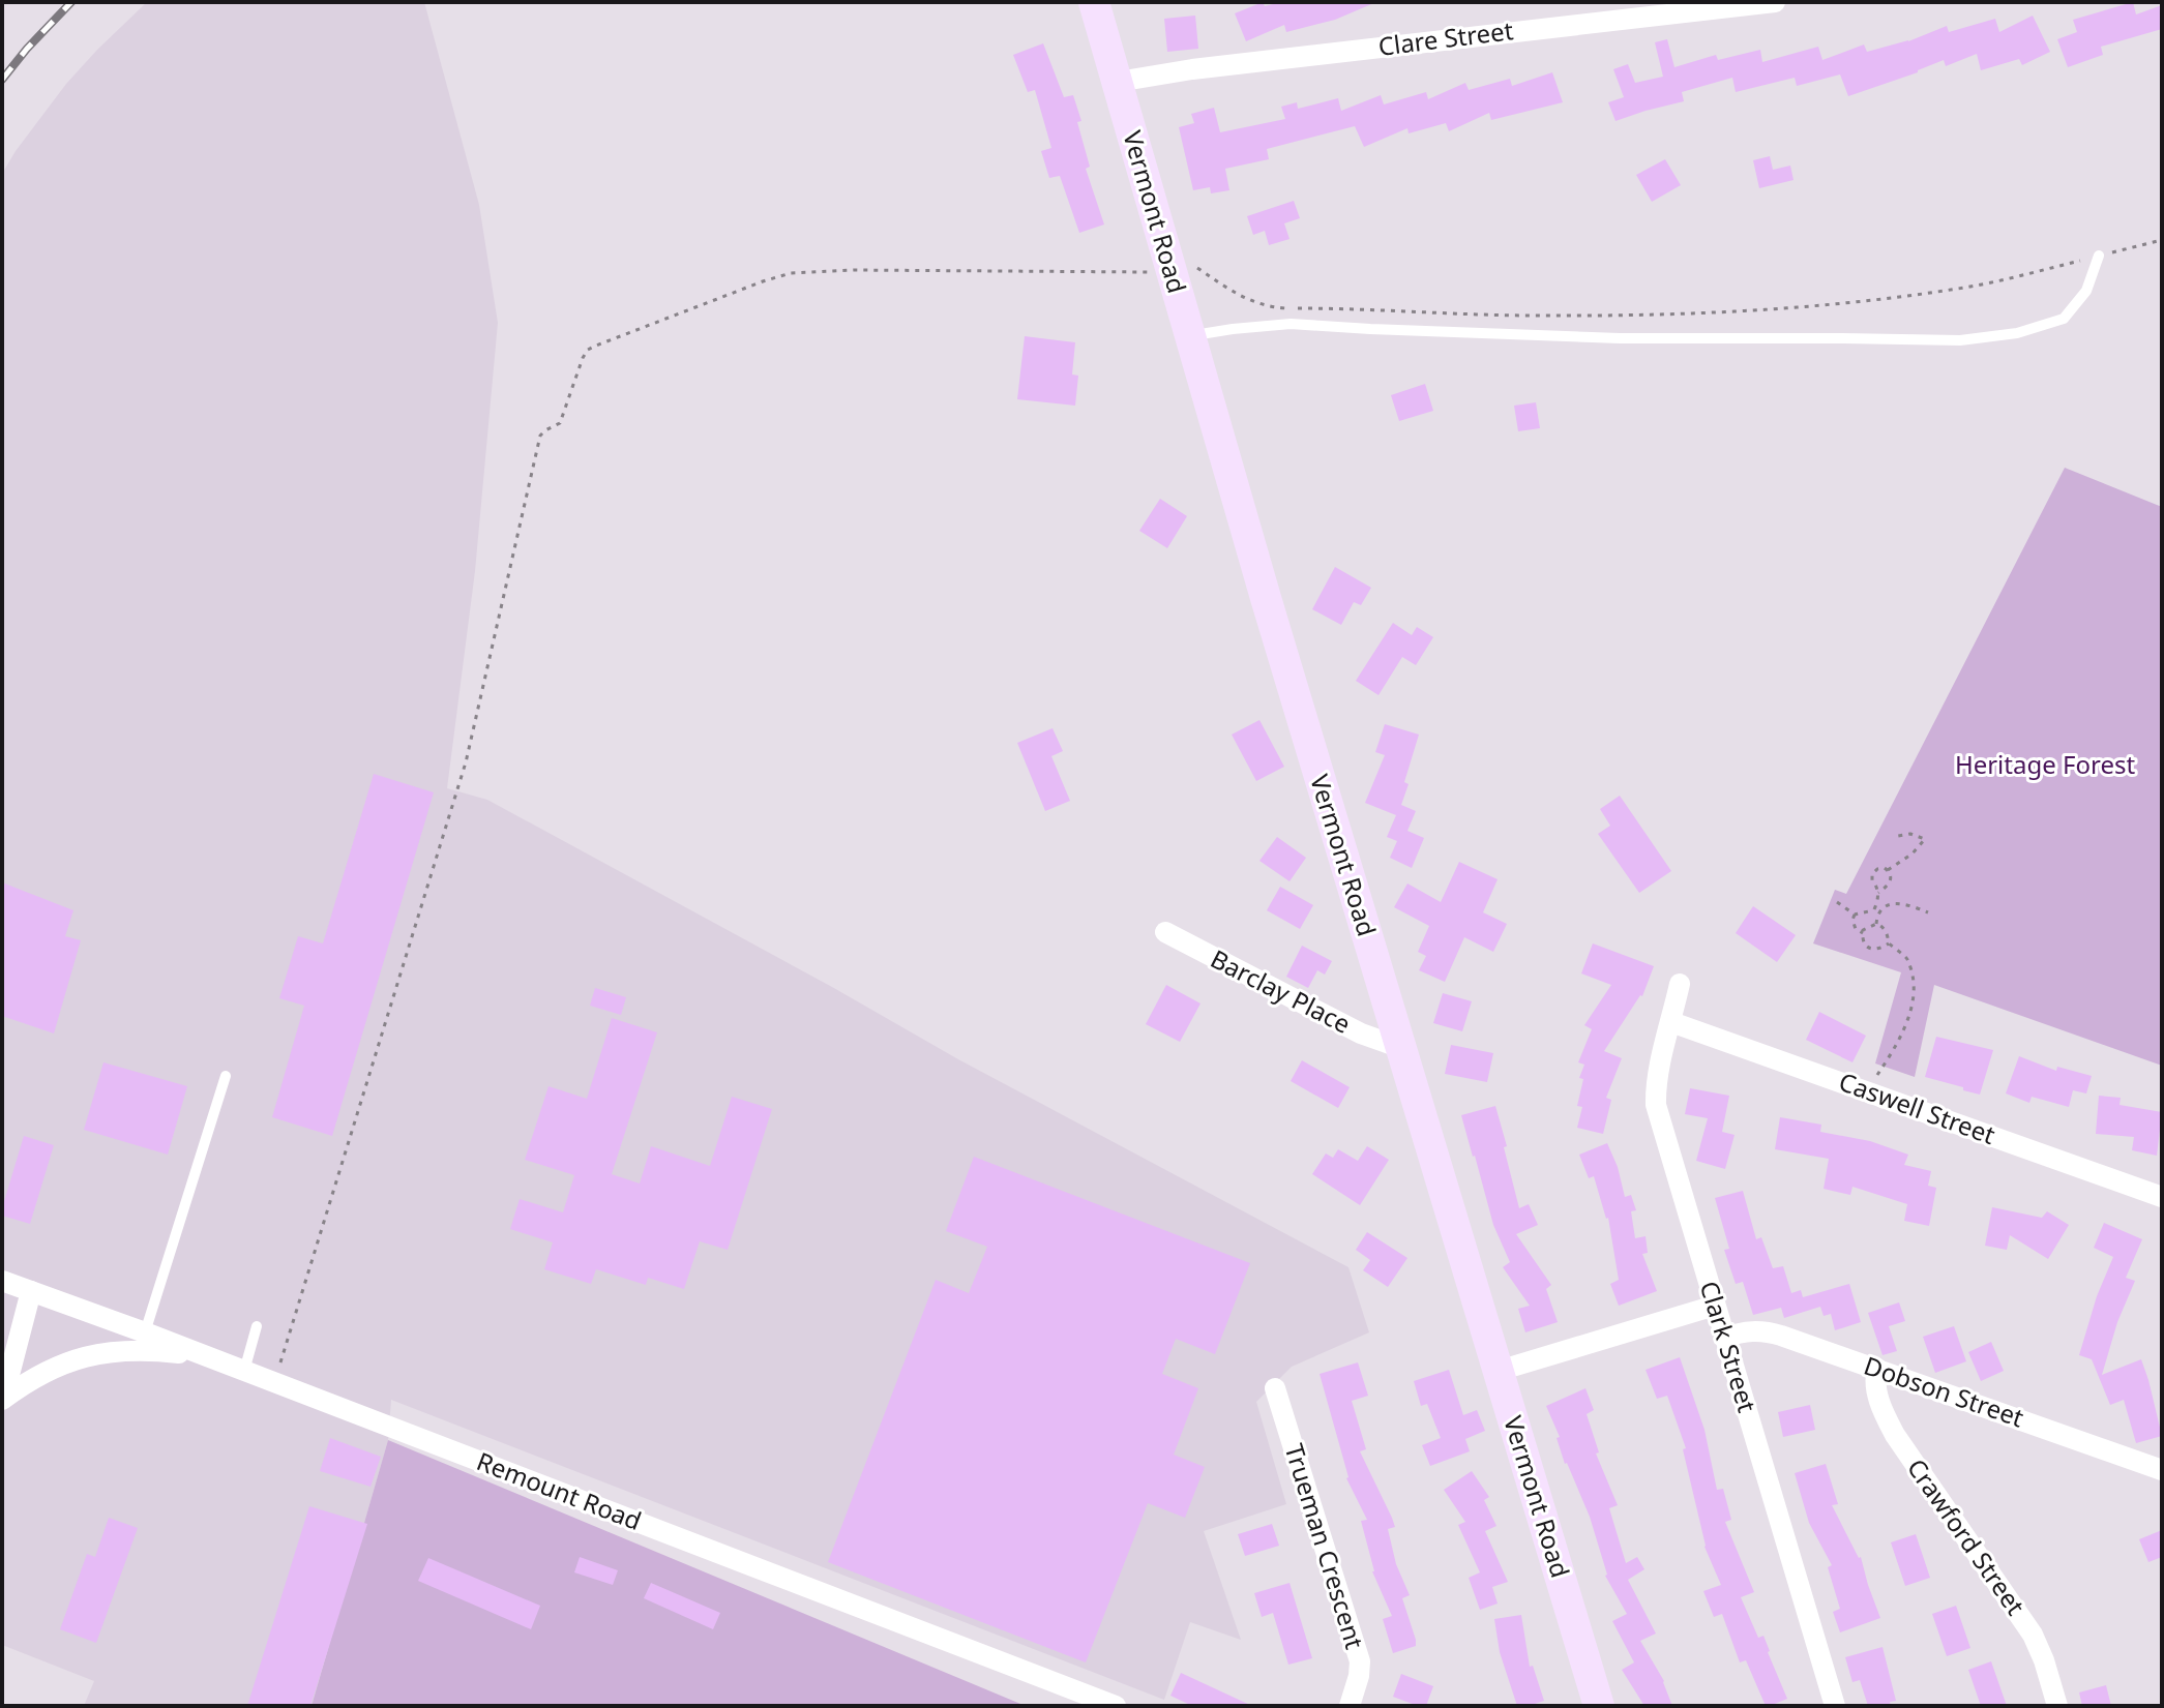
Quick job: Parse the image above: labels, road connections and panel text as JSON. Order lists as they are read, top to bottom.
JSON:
{
  "streets": {
    "street": [
      "Clare Street",
      "Vermont Road",
      "Barclay Place",
      "Caswell Street",
      "Clark Street",
      "Dobson Street",
      "Remount Road",
      "Crawford Street",
      "Trueman Crescent"
    ]
  },
  "crossings": [
    ["Clare Street", "Vermont Road"],
    ["Vermont Road", "Barclay Place"],
    ["Caswell Street", "Clark Street"],
    ["Clark Street", "Dobson Street"],
    ["Dobson Street", "Crawford Street"]
  ],
  "parks": ["Heritage Forest"]
}
